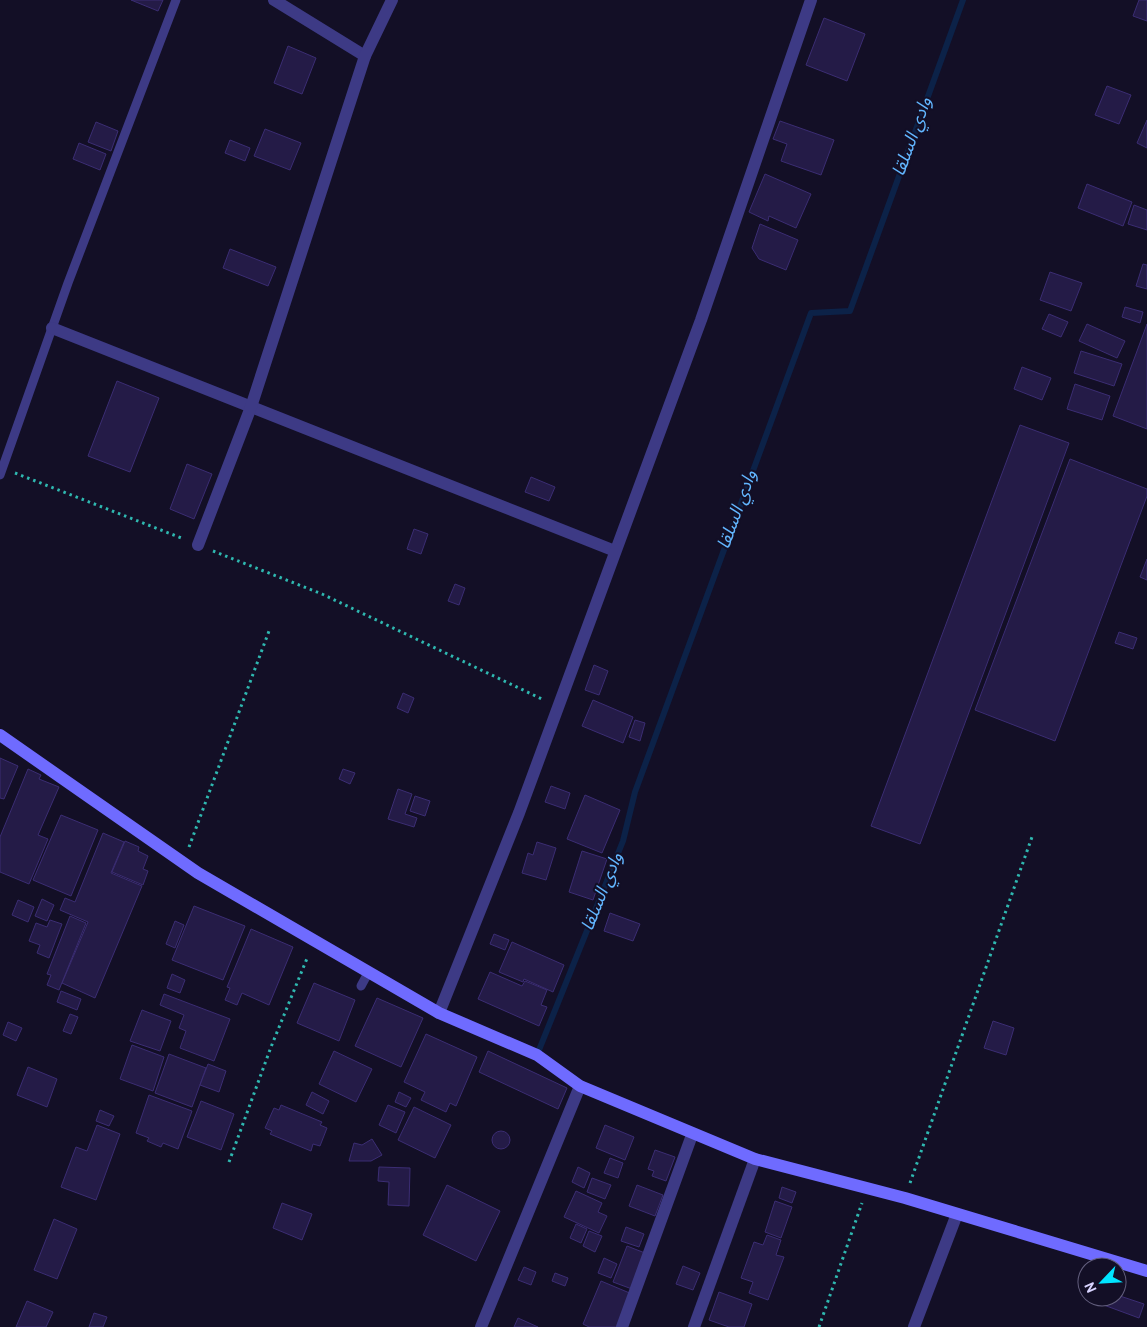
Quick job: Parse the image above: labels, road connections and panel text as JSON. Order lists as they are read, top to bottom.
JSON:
{
  "water": ["وادي السلقا"],
  "north": "bottom left"
}
